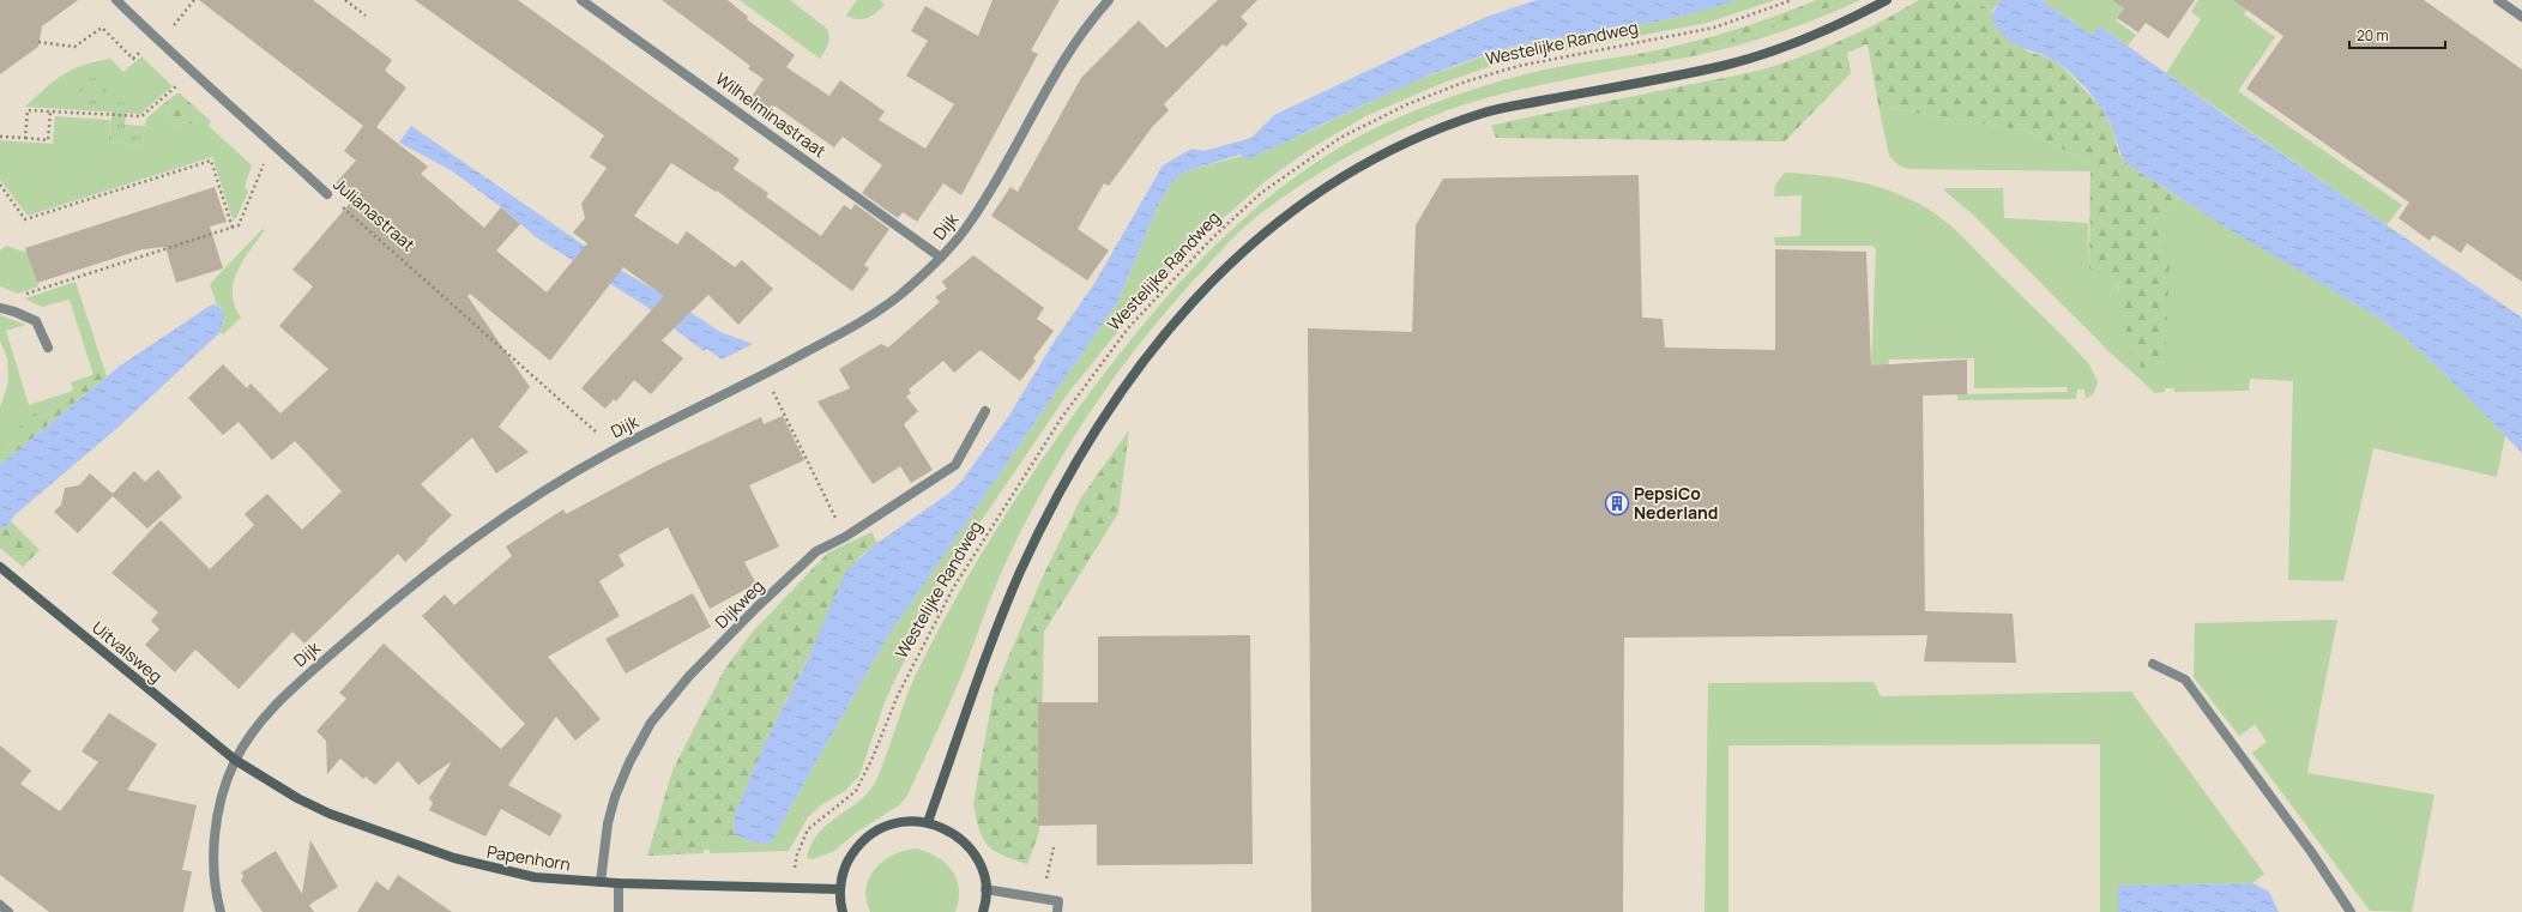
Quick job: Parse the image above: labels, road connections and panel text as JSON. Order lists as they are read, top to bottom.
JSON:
{
  "streets": {
    "street": [
      "Wilhelminastraat",
      "Julianastraat",
      "Dijk",
      "Dijkweg",
      "Uitvalsweg",
      "Papenhorn"
    ],
    "path": ["Westelijke Randweg"]
  },
  "crossings": [
    ["Wilhelminastraat", "Dijk"],
    ["Julianastraat", "Dijk"],
    ["Dijk", "Uitvalsweg"],
    ["Dijk", "Papenhorn"],
    ["Dijkweg", "Papenhorn"],
    ["Uitvalsweg", "Papenhorn"]
  ],
  "places": {
    "building": ["PepsiCo Nederland"]
  },
  "scale_bar": "20 m"
}
